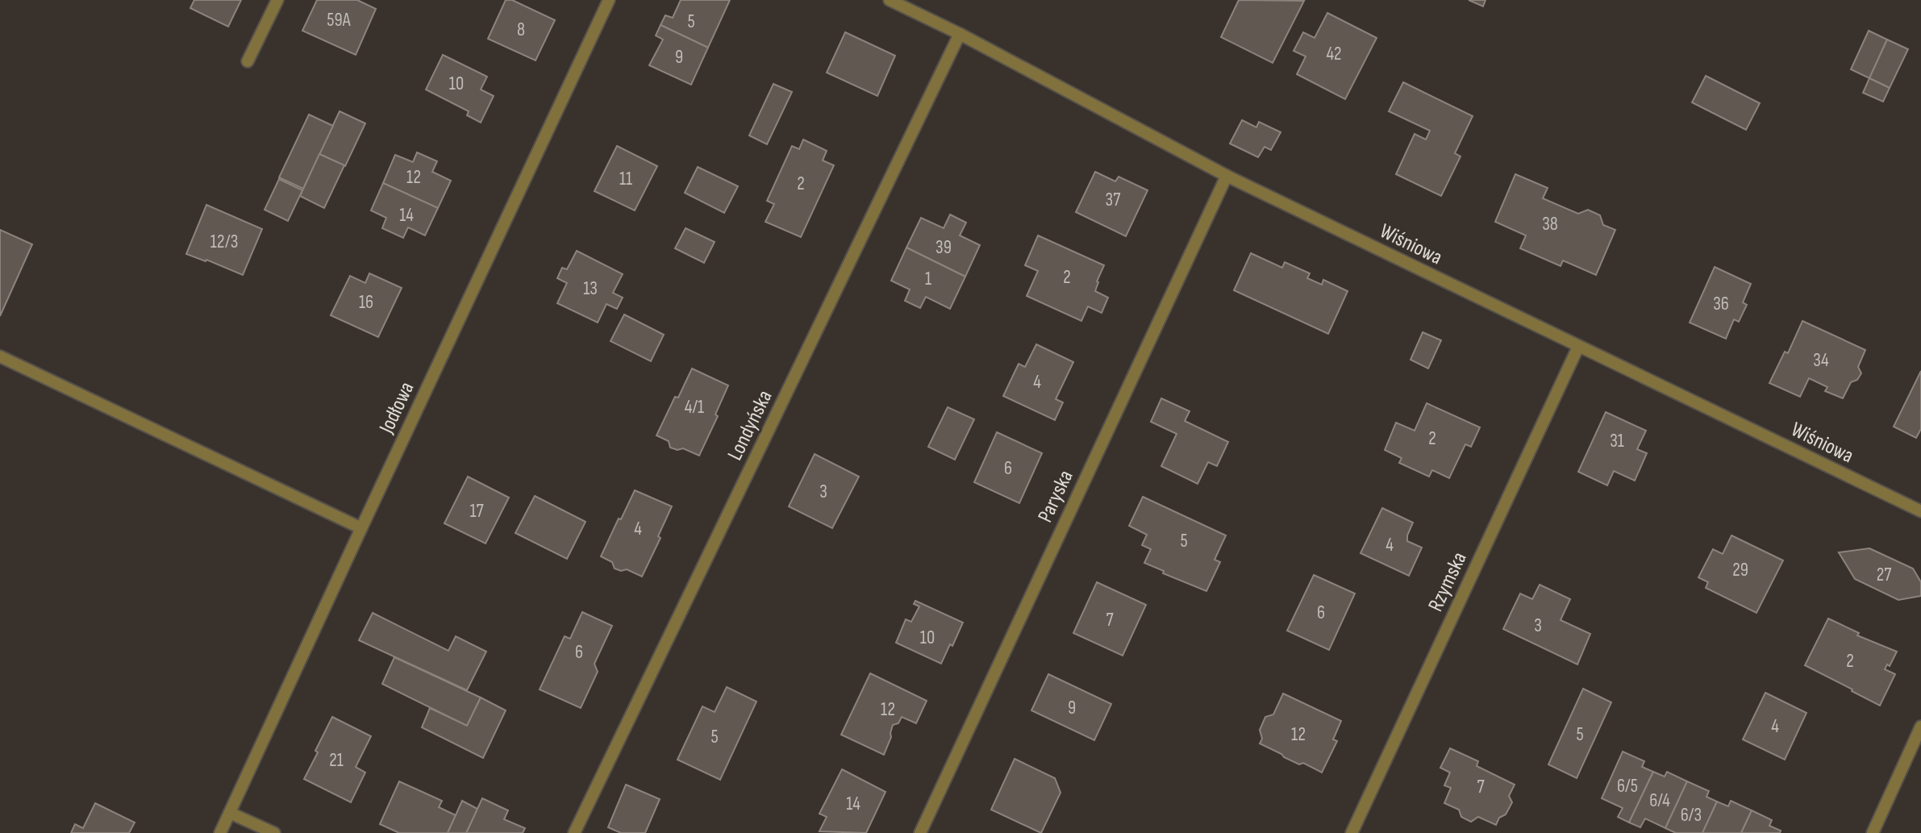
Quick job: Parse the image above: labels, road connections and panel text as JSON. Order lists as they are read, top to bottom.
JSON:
{
  "streets": {
    "street": [
      "Wiśniowa",
      "Jodłowa",
      "Londyńska",
      "Paryska",
      "Rzymska"
    ]
  },
  "crossings": [
    ["Wiśniowa", "Londyńska"],
    ["Wiśniowa", "Paryska"],
    ["Wiśniowa", "Rzymska"]
  ],
  "house_numbers": [
    "59A",
    "5",
    "8",
    "42",
    "9",
    "10",
    "12",
    "11",
    "2",
    "37",
    "14",
    "38",
    "12/3",
    "39",
    "2",
    "1",
    "13",
    "16",
    "36",
    "34",
    "4",
    "4/1",
    "2",
    "31",
    "6",
    "3",
    "17",
    "4",
    "5",
    "4",
    "29",
    "27",
    "6",
    "7",
    "3",
    "10",
    "6",
    "2",
    "9",
    "12",
    "4",
    "12",
    "5",
    "5",
    "21",
    "6/5",
    "7",
    "6/4",
    "14",
    "6/3"
  ]
}
